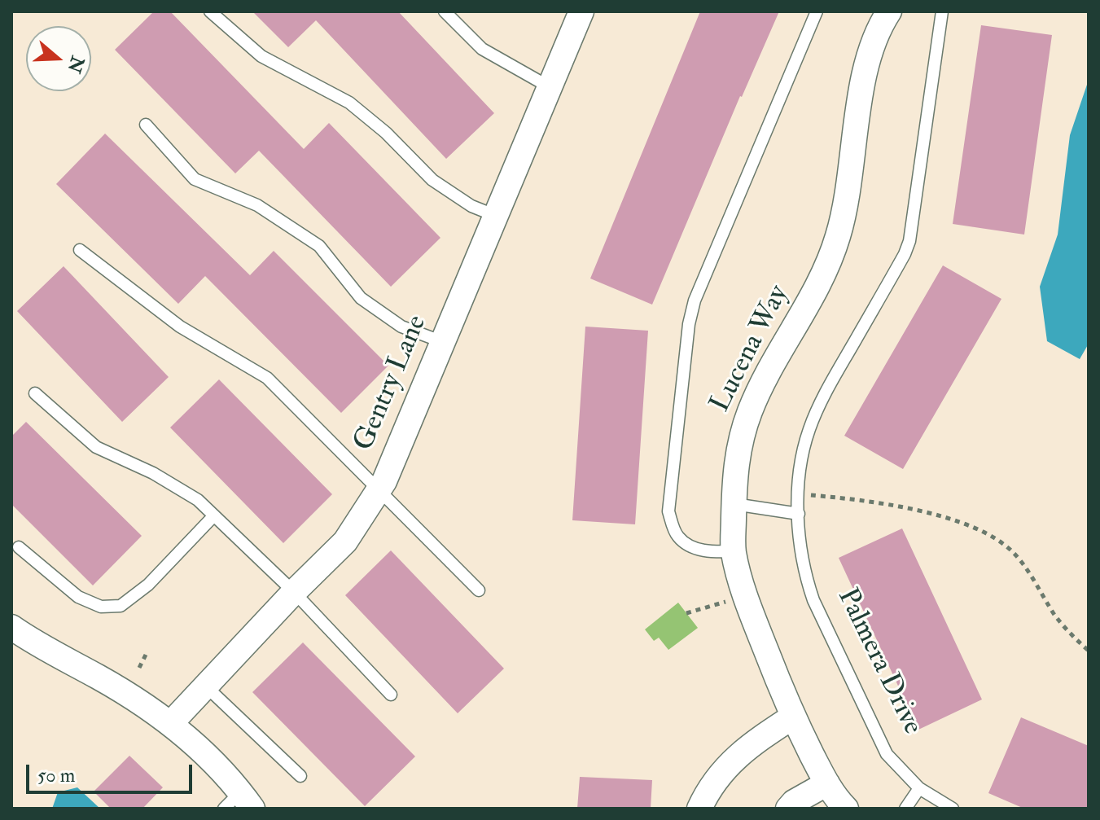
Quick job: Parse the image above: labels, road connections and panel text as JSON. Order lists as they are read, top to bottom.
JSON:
{
  "streets": {
    "street": ["Lucena Way", "Gentry Lane"],
    "lane": ["Palmera Drive"]
  },
  "scale_bar": "50 m",
  "north": "right"
}
